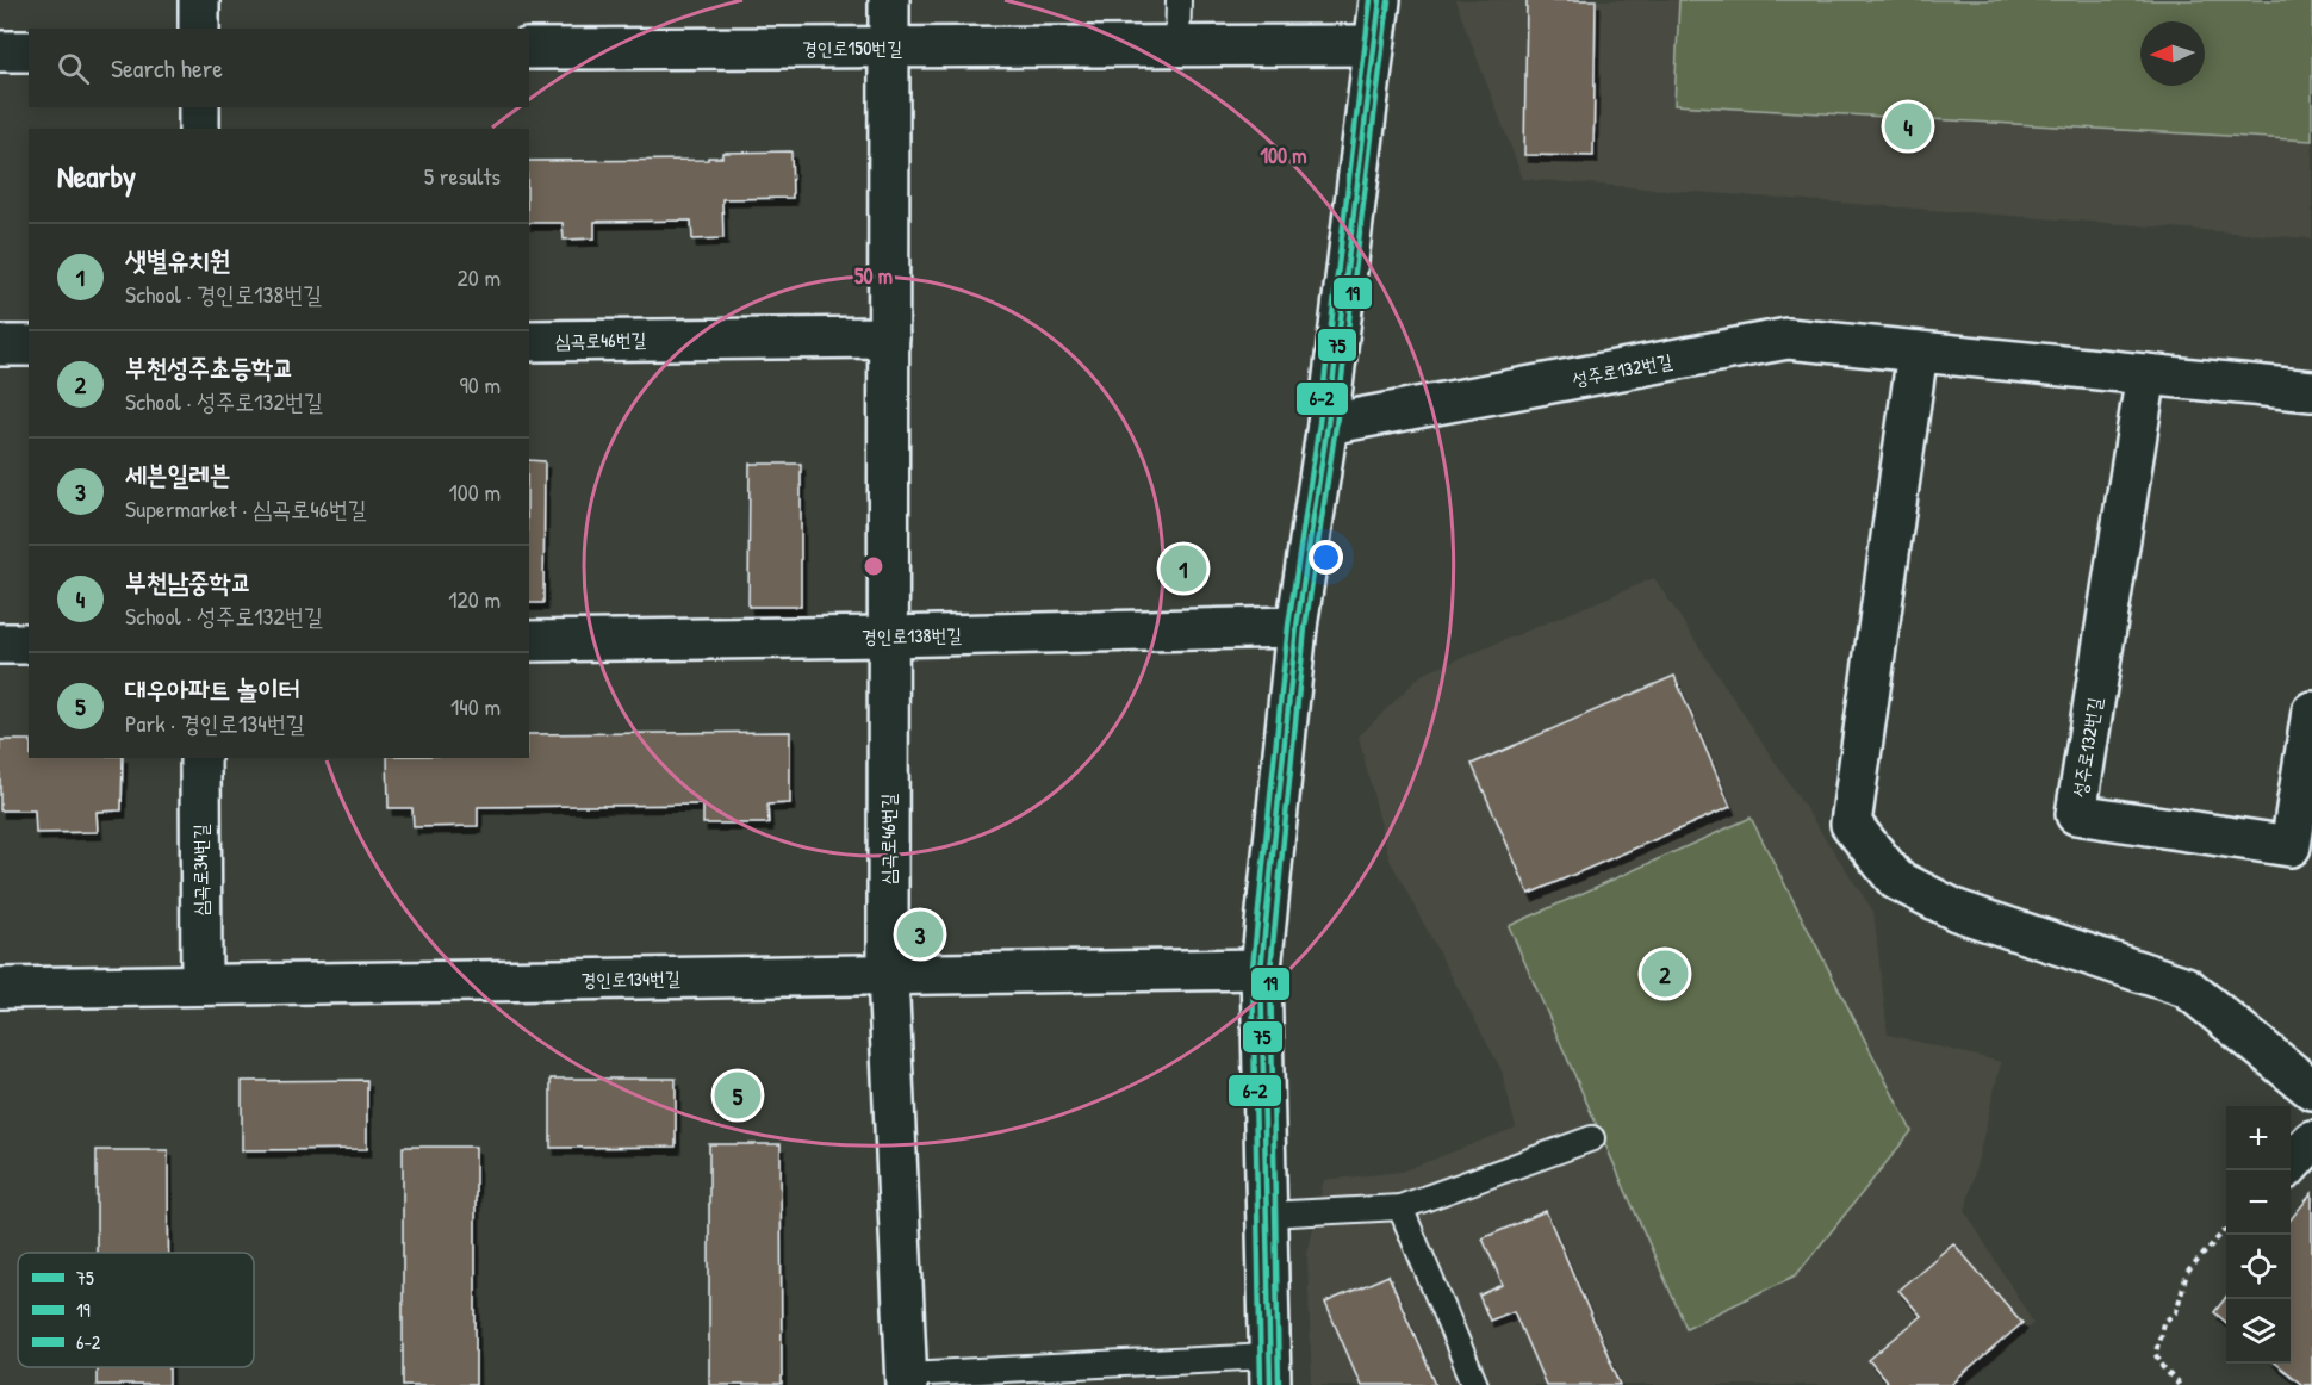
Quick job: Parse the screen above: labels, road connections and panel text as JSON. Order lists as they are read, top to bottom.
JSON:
{
  "streets": {
    "street": [
      "경인로150번길",
      "심곡로46번길",
      "성주로132번길",
      "경인로138번길",
      "심곡로34번길",
      "경인로134번길"
    ]
  },
  "crossings": [
    ["경인로150번길", "심곡로46번길"],
    ["심곡로46번길", "경인로138번길"],
    ["심곡로46번길", "경인로134번길"],
    ["심곡로34번길", "경인로134번길"]
  ],
  "lines": ["transit line 75", "transit line 6-2", "transit line 19"],
  "legend": ["75", "19", "6-2"],
  "north": "left",
  "page": {
    "search": "Search here",
    "pins": [
      "4",
      "1",
      "3",
      "2",
      "5"
    ],
    "heading": ["Nearby", "5 results"],
    "list": [
      {
        "mark": "1",
        "name": "샛별유치원",
        "note": "School · 경인로138번길",
        "value": "20 m"
      },
      {
        "mark": "2",
        "name": "부천성주초등학교",
        "note": "School · 성주로132번길",
        "value": "90 m"
      },
      {
        "mark": "3",
        "name": "세븐일레븐",
        "note": "Supermarket · 심곡로46번길",
        "value": "100 m"
      },
      {
        "mark": "4",
        "name": "부천남중학교",
        "note": "School · 성주로132번길",
        "value": "120 m"
      },
      {
        "mark": "5",
        "name": "대우아파트 놀이터",
        "note": "Park · 경인로134번길",
        "value": "140 m"
      }
    ],
    "map_buttons": ["+", "−"]
  },
  "rings": ["100 m", "50 m"]
}
